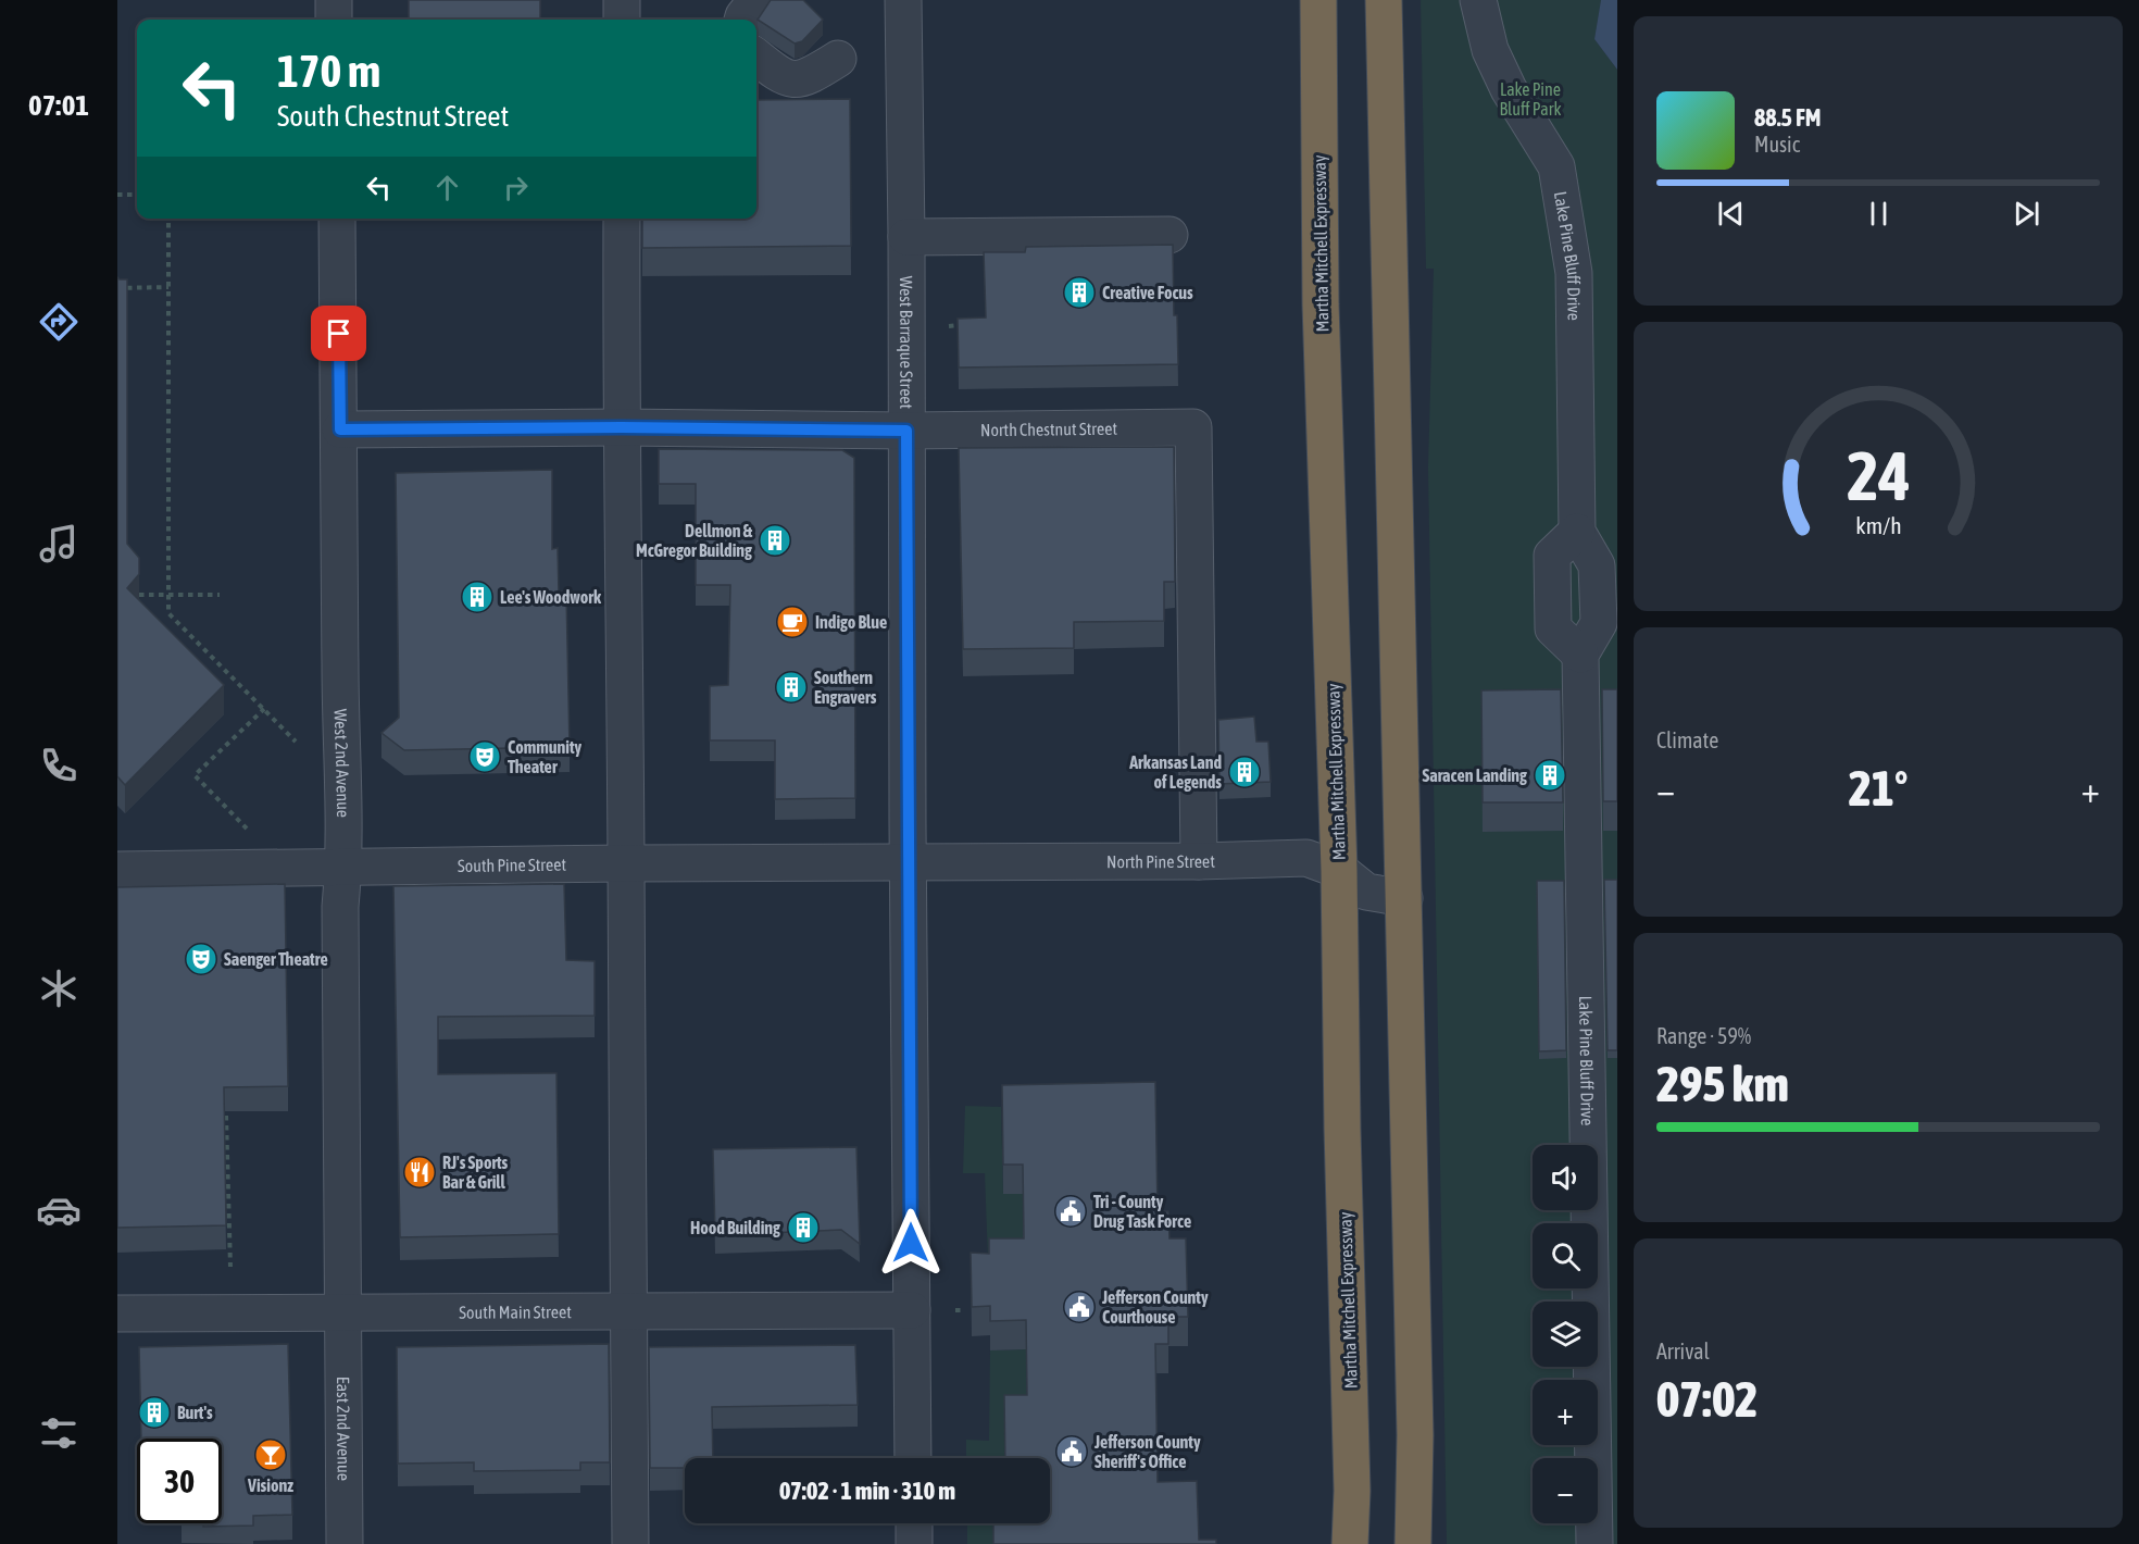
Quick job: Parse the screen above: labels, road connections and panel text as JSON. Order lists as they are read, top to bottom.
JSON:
{
  "streets": {
    "highway": ["Martha Mitchell Expressway"],
    "street": [
      "Lake Pine Bluff Drive",
      "West Barraque Street",
      "North Chestnut Street",
      "West 2nd Avenue",
      "North Pine Street",
      "South Pine Street",
      "South Main Street",
      "East 2nd Avenue"
    ]
  },
  "crossings": [
    ["Martha Mitchell Expressway", "North Pine Street"],
    ["West Barraque Street", "North Chestnut Street"],
    ["West Barraque Street", "North Pine Street"],
    ["West Barraque Street", "South Pine Street"],
    ["West Barraque Street", "South Main Street"],
    ["North Chestnut Street", "West 2nd Avenue"],
    ["North Chestnut Street", "North Pine Street"],
    ["West 2nd Avenue", "South Pine Street"],
    ["West 2nd Avenue", "South Main Street"],
    ["West 2nd Avenue", "East 2nd Avenue"],
    ["North Pine Street", "South Pine Street"],
    ["South Main Street", "East 2nd Avenue"]
  ],
  "parks": ["Lake Pine Bluff Park"],
  "places": {
    "building": [
      "Creative Focus",
      "Dellmon & McGregor Building",
      "Lee's Woodwork",
      "Southern Engravers",
      "Arkansas Land of Legends",
      "Saracen Landing",
      "Hood Building",
      "Burt's"
    ],
    "cafe": ["Indigo Blue"],
    "theatre": ["Community Theater", "Saenger Theatre"],
    "restaurant": ["RJ's Sports Bar & Grill"],
    "public building": ["Tri - County Drug Task Force", "Jefferson County Courthouse", "Jefferson County Sheriff's Office"],
    "bar": ["Visionz"]
  },
  "page": {
    "tabs": "07:01",
    "turn": ["170 m", "South Chestnut Street"],
    "song": ["88.5 FM", "Music"],
    "tile": [
      "Climate",
      ["Range · 59%", "295 km"],
      ["Arrival", "07:02"]
    ],
    "heat": ["−", "21°", "+"],
    "map_buttons": ["+", "−"],
    "limit": "30",
    "trip": "07:02 · 1 min · 310 m",
    "gauge": ["24", "km/h"]
  }
}
